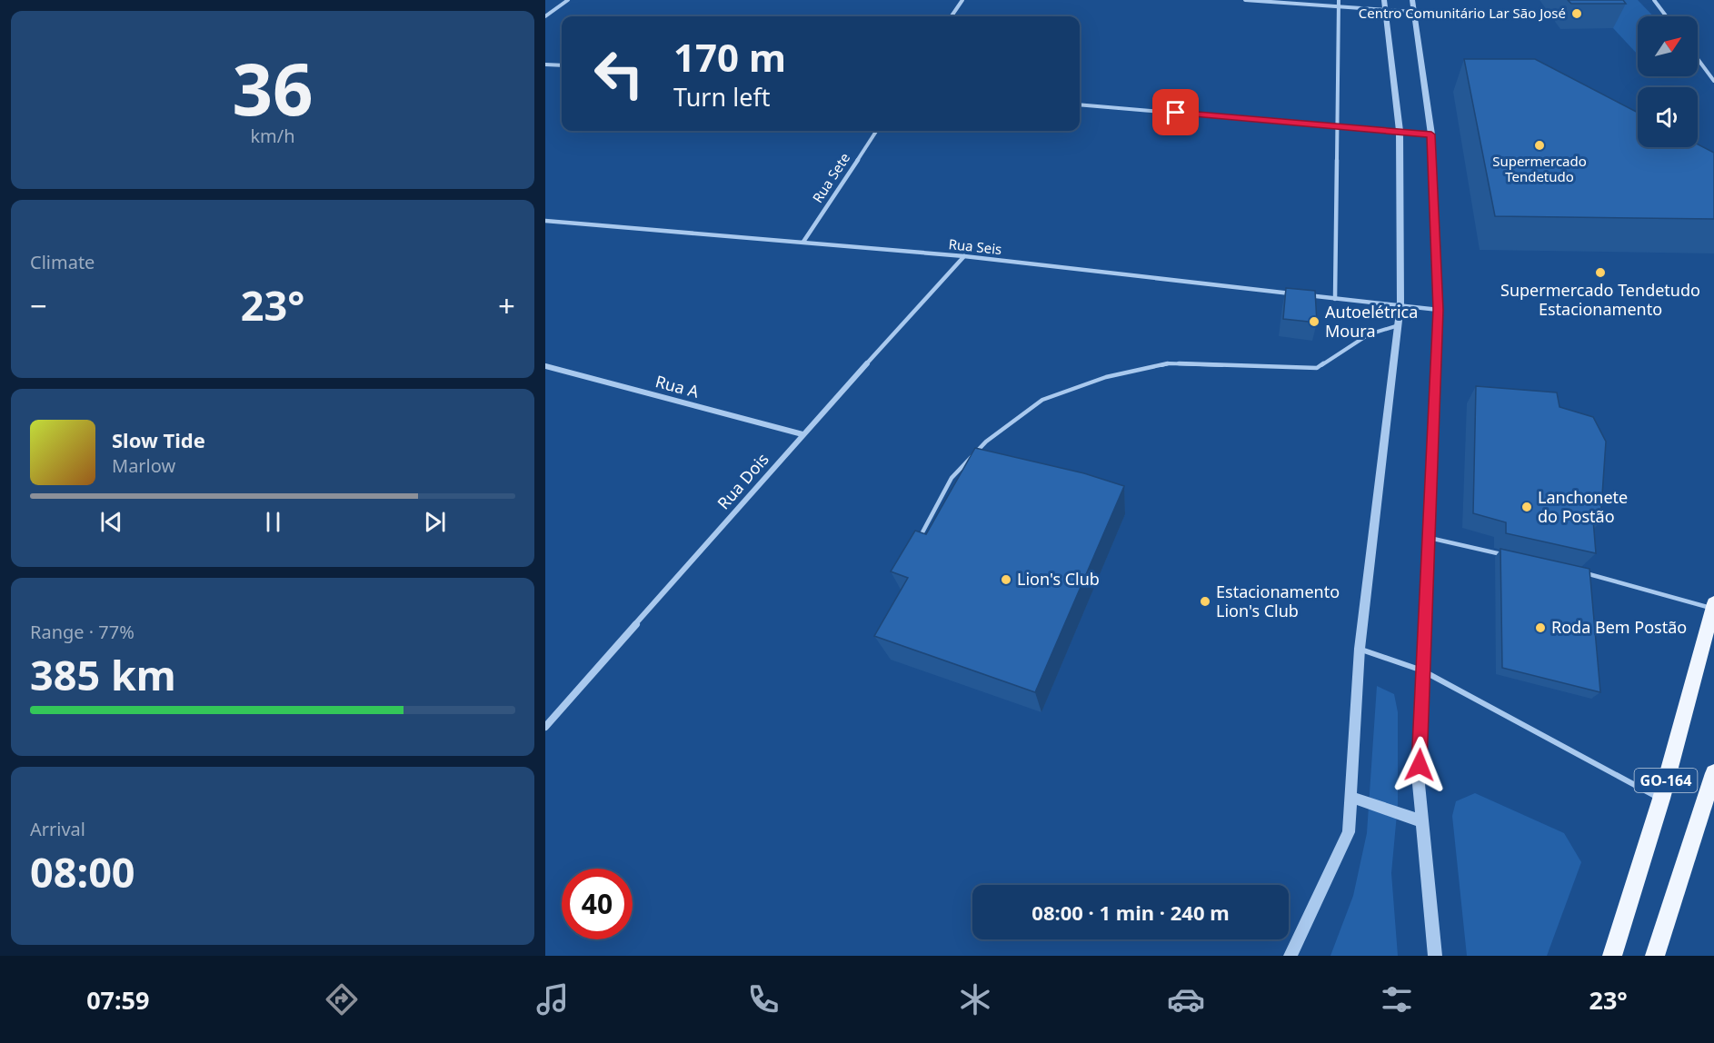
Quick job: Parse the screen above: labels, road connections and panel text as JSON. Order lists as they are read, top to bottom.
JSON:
{
  "streets": {
    "main road": ["GO-164"],
    "street": [
      "Rua Sete",
      "Rua Seis",
      "Rua A",
      "Rua Dois"
    ]
  },
  "crossings": [
    ["Rua Sete", "Rua Seis"],
    ["Rua Seis", "Rua Dois"],
    ["Rua A", "Rua Dois"]
  ],
  "places": [
    "Centro Comunitário Lar São José",
    "Supermercado Tendetudo",
    "Supermercado Tendetudo Estacionamento",
    "Autoelétrica Moura",
    "Lanchonete do Postão",
    "Lion's Club",
    "Estacionamento Lion's Club",
    "Roda Bem Postão"
  ],
  "north": "top right",
  "page": {
    "tile": [
      ["36", "km/h"],
      "Climate",
      ["Range · 77%", "385 km"],
      ["Arrival", "08:00"]
    ],
    "turn": ["170 m", "Turn left"],
    "heat": ["−", "23°", "+"],
    "song": ["Slow Tide", "Marlow"],
    "limit": "40",
    "trip": "08:00 · 1 min · 240 m",
    "tabs": ["07:59", "23°"]
  }
}
